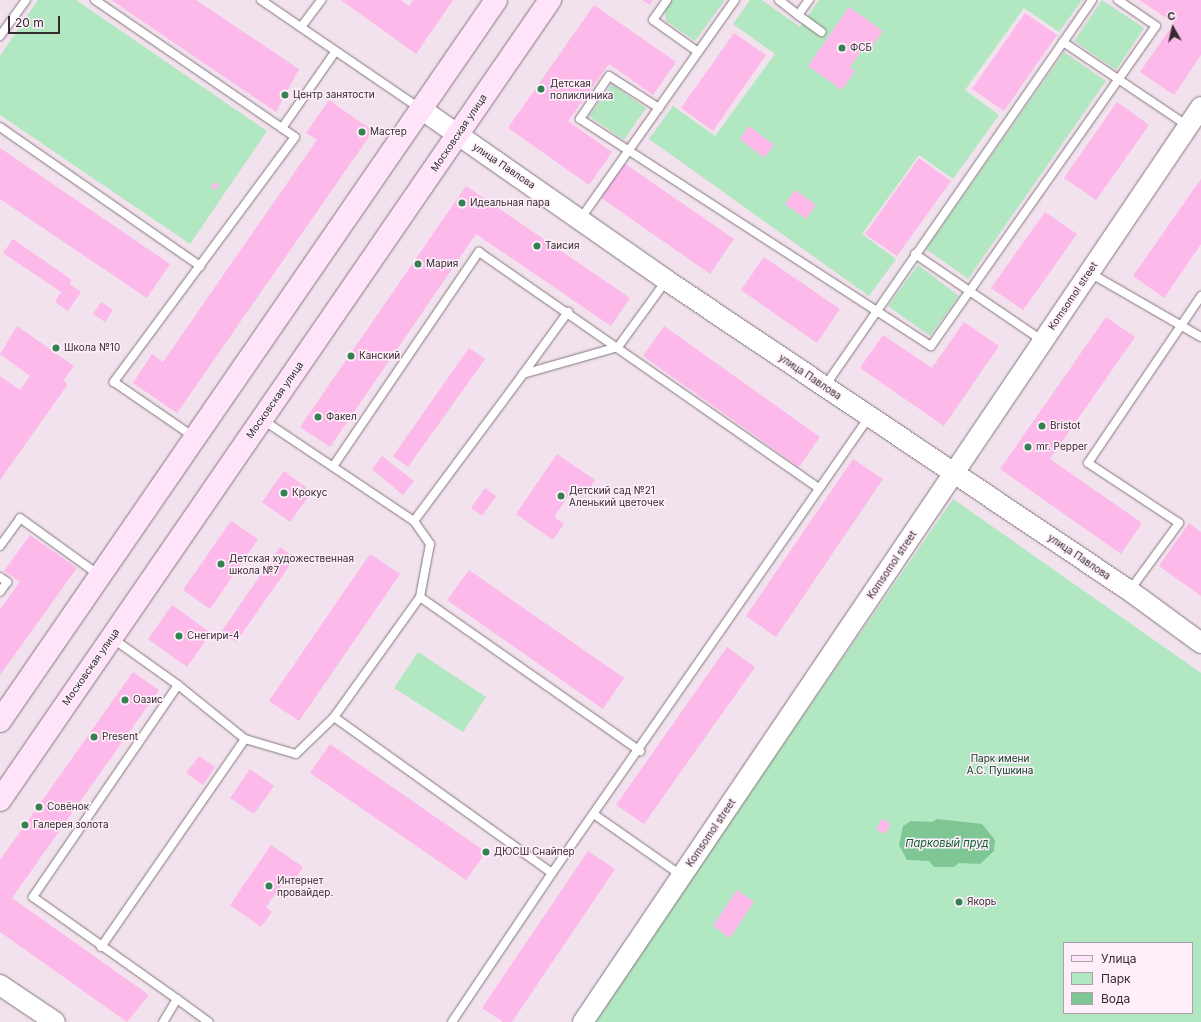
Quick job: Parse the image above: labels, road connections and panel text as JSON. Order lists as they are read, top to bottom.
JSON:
{
  "streets": {
    "main road": ["Московская улица"],
    "street": ["улица Павлова", "Komsomol street"]
  },
  "crossings": [
    ["Московская улица", "улица Павлова"],
    ["улица Павлова", "Komsomol street"]
  ],
  "water": ["Парковый пруд"],
  "parks": ["Парк имени А.С. Пушкина"],
  "places": [
    "ФСБ",
    "Детская поликлиника",
    "Центр занятости",
    "Мастер",
    "Идеальная пара",
    "Таисия",
    "Мария",
    "Школа №10",
    "Канский",
    "Факел",
    "Bristot",
    "mr. Pepper",
    "Крокус",
    "Детский сад №21 Аленький цветочек",
    "Детская художественная школа №7",
    "Снегири-4",
    "Оазис",
    "Present",
    "Совёнок",
    "Галерея золота",
    "ДЮСШ Снайпер",
    "Интернет провайдер.",
    "Якорь"
  ],
  "legend": ["Улица", "Парк", "Вода"],
  "scale_bar": "20 m",
  "north": "top"
}
